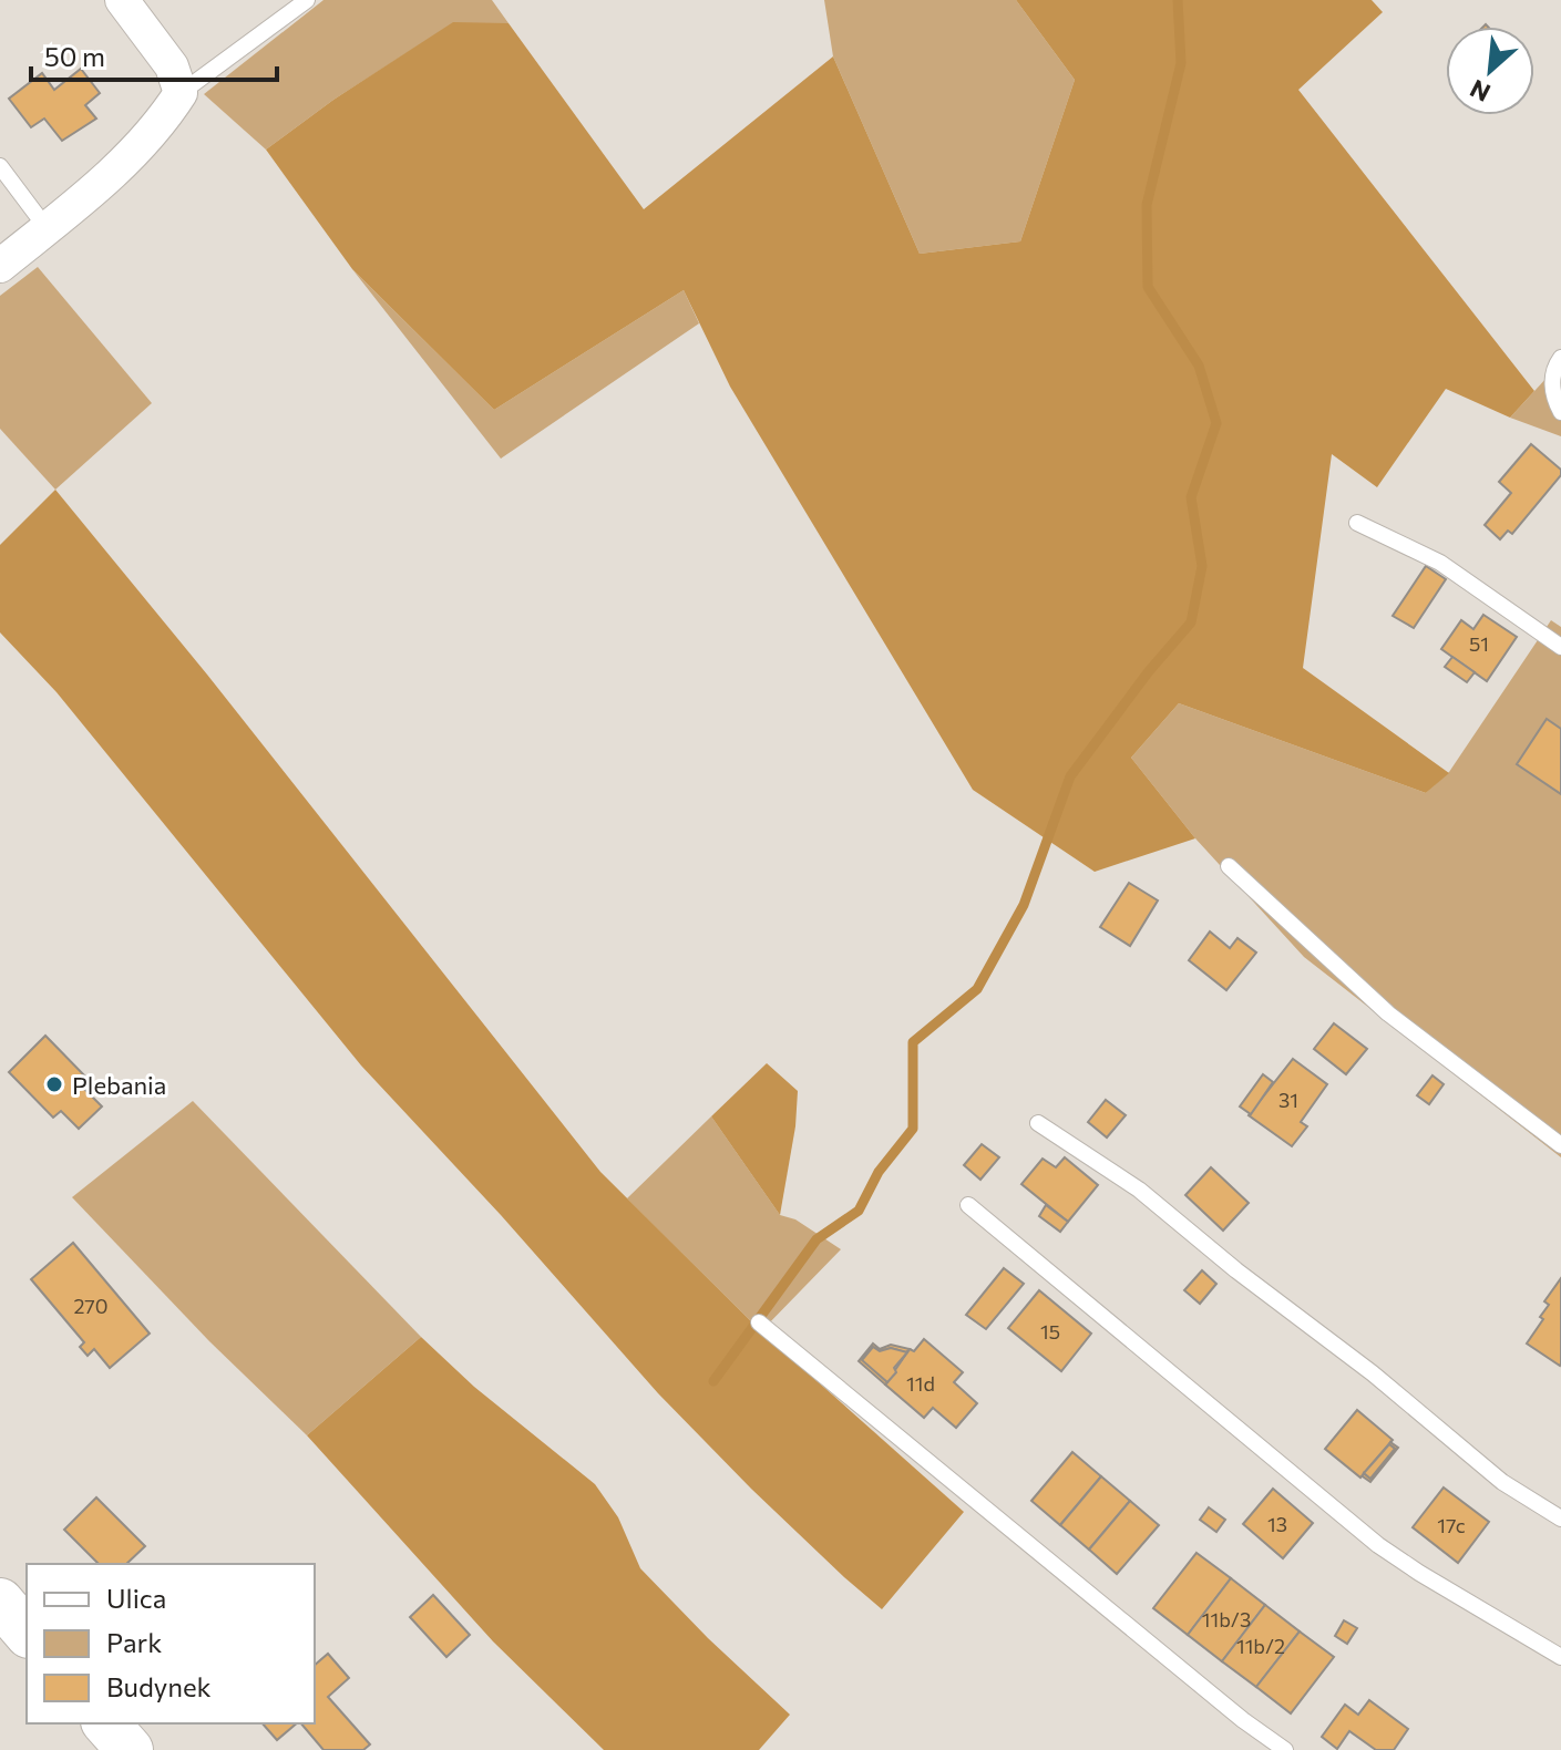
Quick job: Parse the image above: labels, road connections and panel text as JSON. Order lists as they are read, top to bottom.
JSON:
{
  "places": ["Plebania"],
  "house_numbers": [
    "51",
    "31",
    "270",
    "15",
    "11d",
    "13",
    "17c",
    "11b/3",
    "11b/2"
  ],
  "legend": ["Ulica", "Park", "Budynek"],
  "scale_bar": "50 m",
  "north": "bottom left"
}
